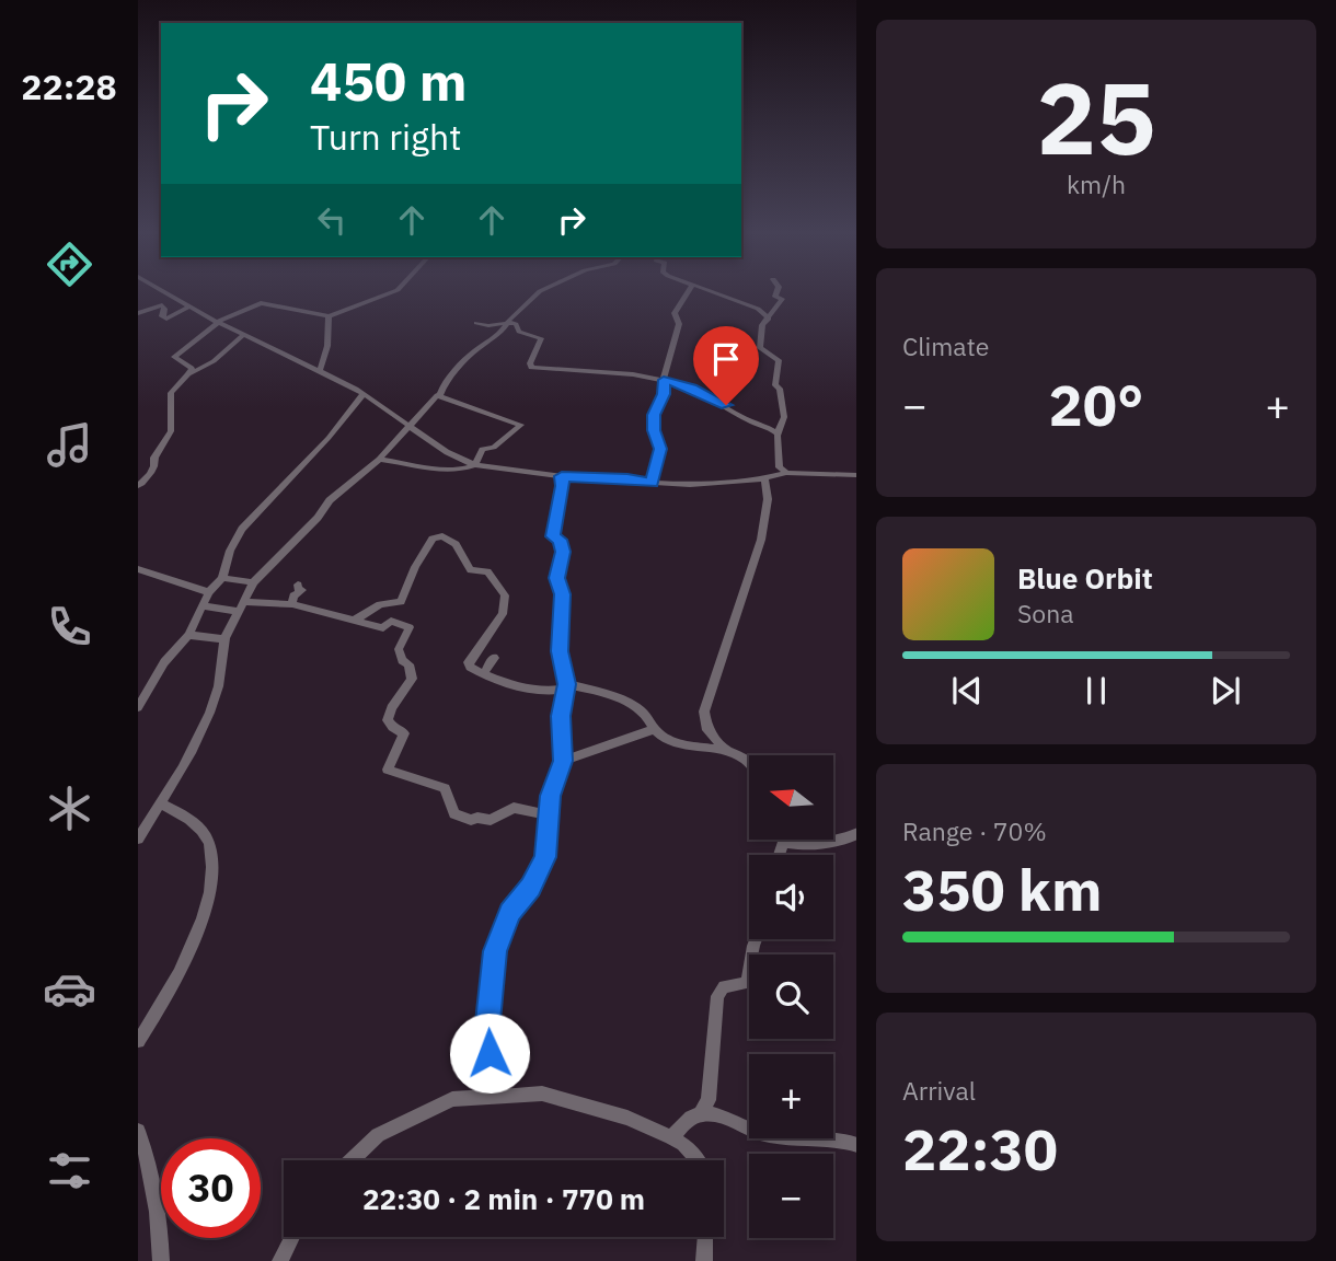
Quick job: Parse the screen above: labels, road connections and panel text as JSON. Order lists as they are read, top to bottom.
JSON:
{
  "north": "left",
  "page": {
    "tabs": "22:28",
    "tile": [
      ["25", "km/h"],
      "Climate",
      ["Range · 70%", "350 km"],
      ["Arrival", "22:30"]
    ],
    "turn": ["450 m", "Turn right"],
    "heat": ["−", "20°", "+"],
    "song": ["Blue Orbit", "Sona"],
    "map_buttons": ["+", "−"],
    "limit": "30",
    "trip": "22:30 · 2 min · 770 m"
  }
}
